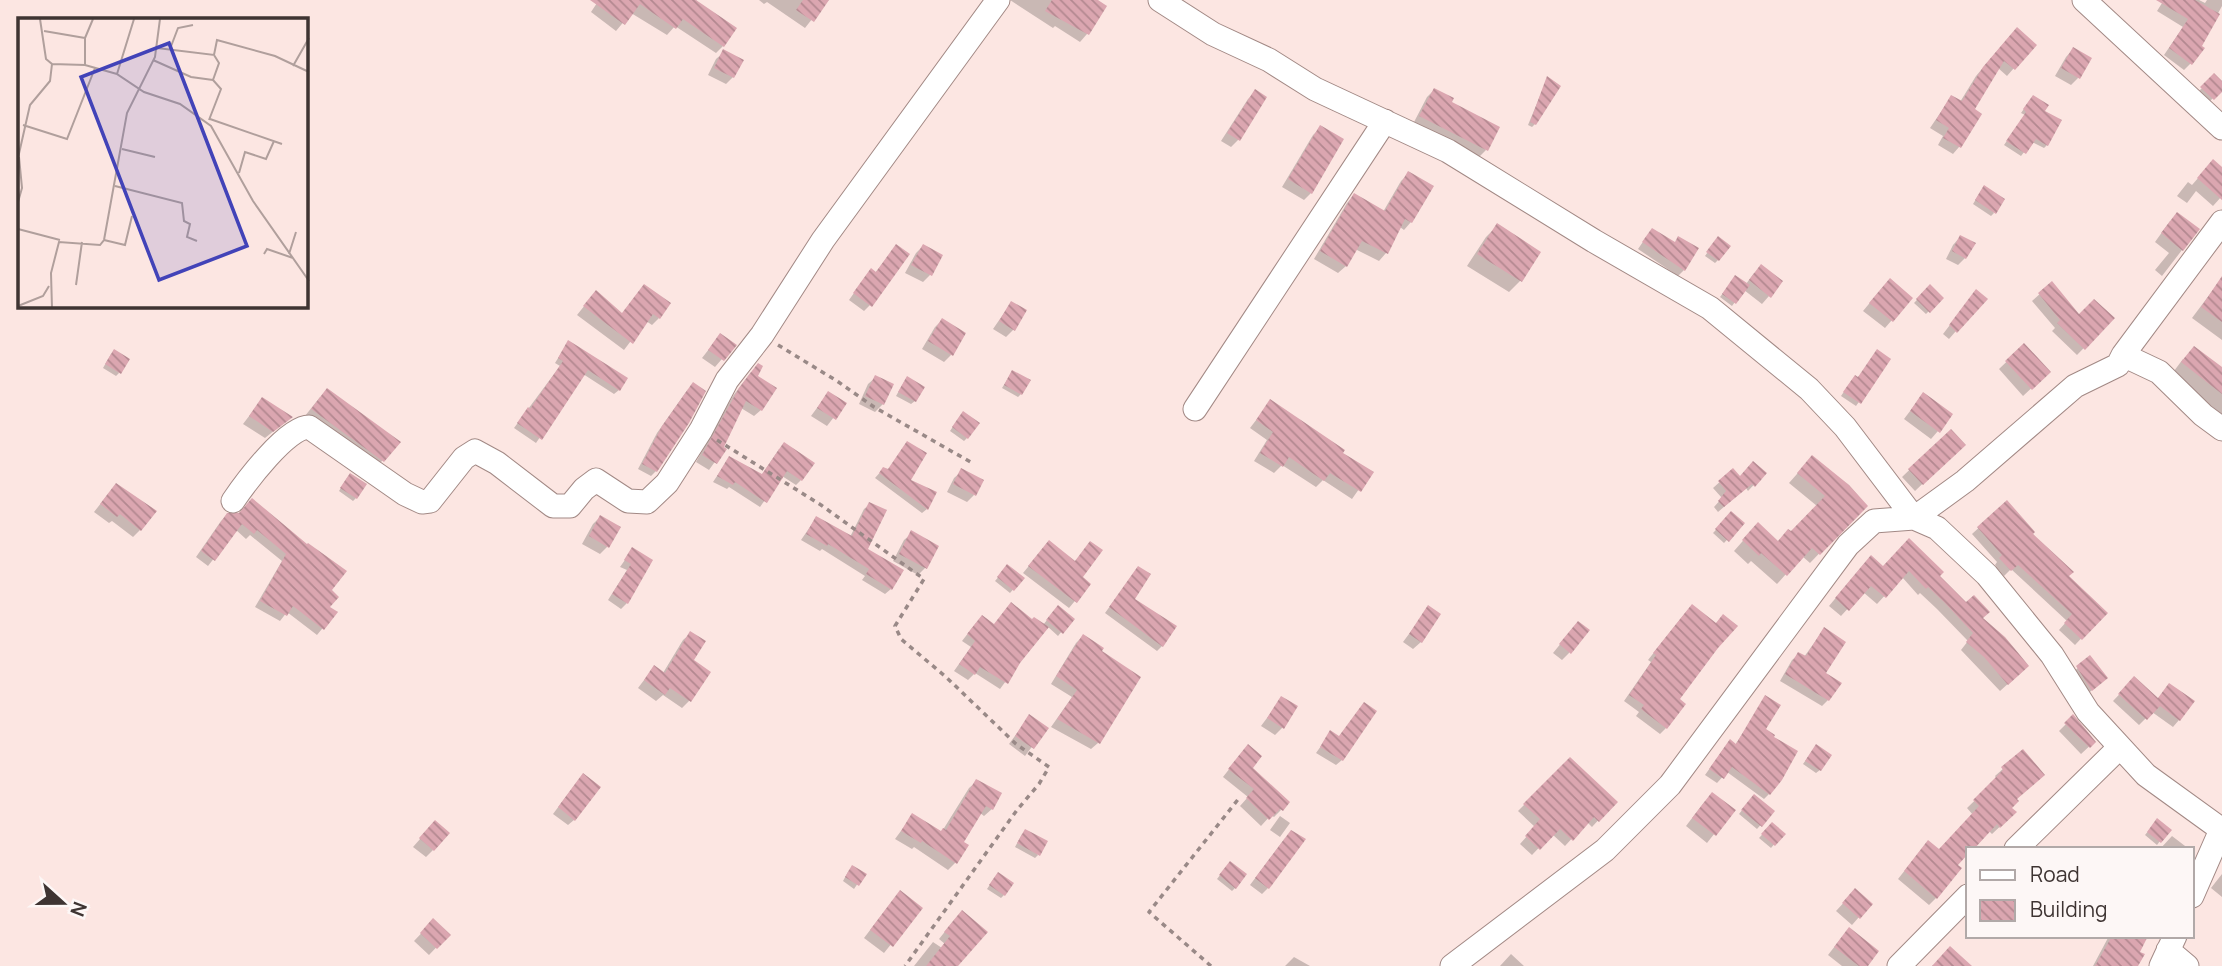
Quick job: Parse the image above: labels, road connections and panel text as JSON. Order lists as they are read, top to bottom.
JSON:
{
  "legend": ["Road", "Building"],
  "north": "right"
}
